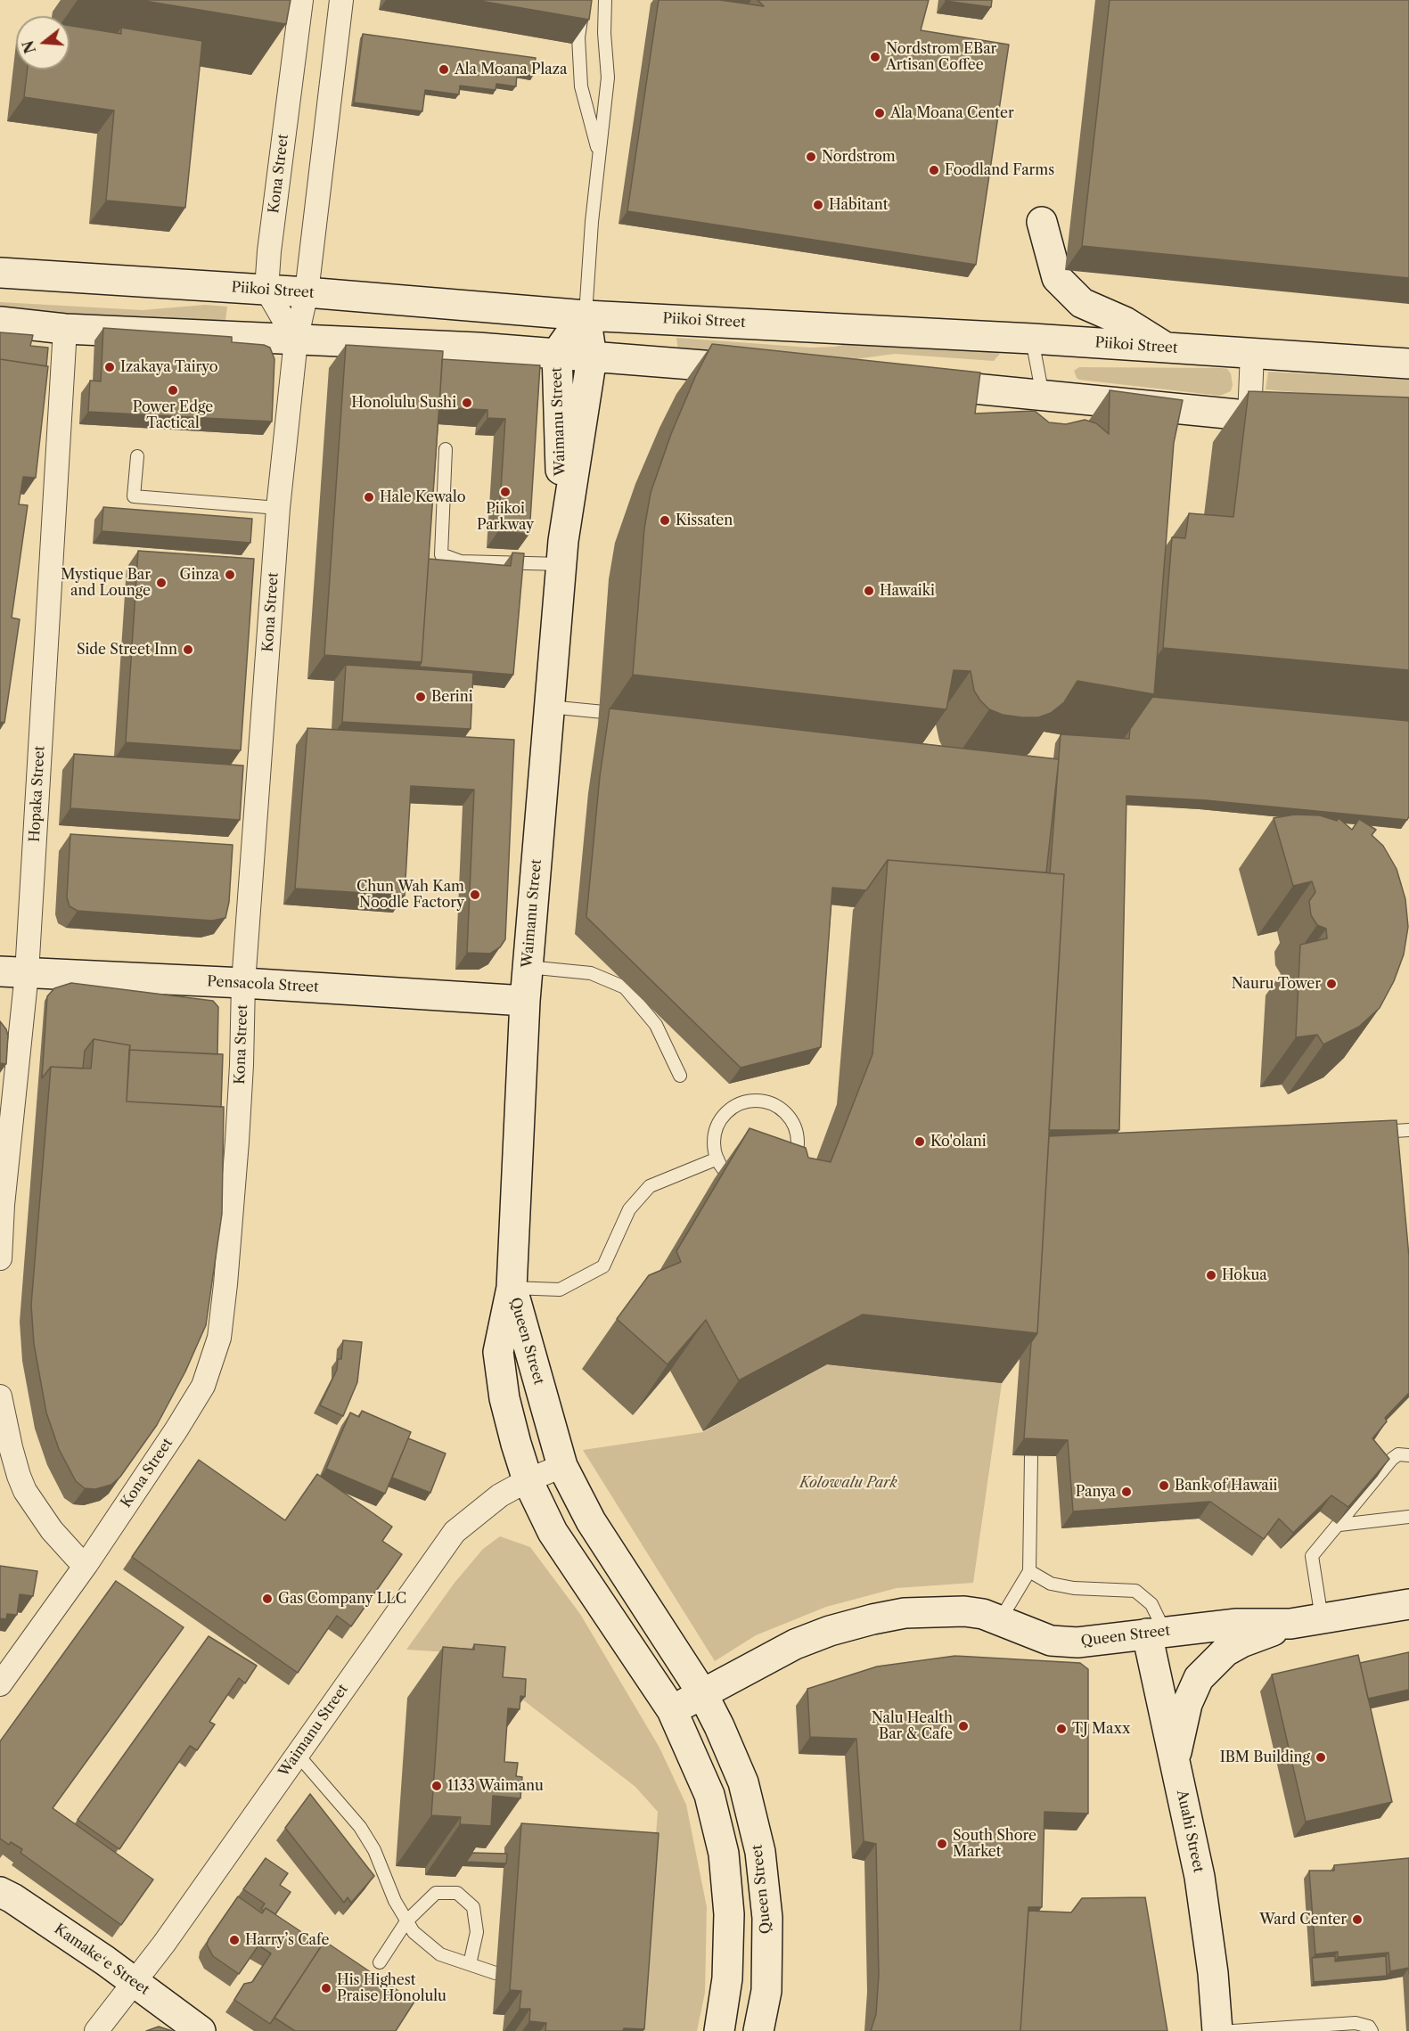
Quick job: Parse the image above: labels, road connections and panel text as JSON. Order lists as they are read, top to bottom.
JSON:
{
  "streets": {
    "street": [
      "Kona Street",
      "Piikoi Street",
      "Waimanu Street",
      "Hopaka Street",
      "Pensacola Street",
      "Queen Street",
      "Auahi Street",
      "Kamakeʻe Street"
    ]
  },
  "crossings": [
    ["Kona Street", "Piikoi Street"],
    ["Kona Street", "Pensacola Street"],
    ["Piikoi Street", "Waimanu Street"],
    ["Waimanu Street", "Pensacola Street"],
    ["Waimanu Street", "Queen Street"],
    ["Waimanu Street", "Kamakeʻe Street"],
    ["Hopaka Street", "Pensacola Street"],
    ["Queen Street", "Auahi Street"]
  ],
  "parks": ["Kolowalu Park"],
  "places": [
    "Nordstrom EBar Artisan Coffee",
    "Ala Moana Plaza",
    "Ala Moana Center",
    "Nordstrom",
    "Foodland Farms",
    "Habitant",
    "Izakaya Tairyo",
    "Power Edge Tactical",
    "Honolulu Sushi",
    "Piikoi Parkway",
    "Hale Kewalo",
    "Kissaten",
    "Ginza",
    "Mystique Bar and Lounge",
    "Hawaiki",
    "Side Street Inn",
    "Berini",
    "Chun Wah Kam Noodle Factory",
    "Nauru Tower",
    "Ko'olani",
    "Hokua",
    "Bank of Hawaii",
    "Panya",
    "Gas Company LLC",
    "Nalu Health Bar & Cafe",
    "TJ Maxx",
    "IBM Building",
    "1133 Waimanu",
    "South Shore Market",
    "Ward Center",
    "Harry’s Cafe",
    "His Highest Praise Honolulu"
  ],
  "north": "left"
}
